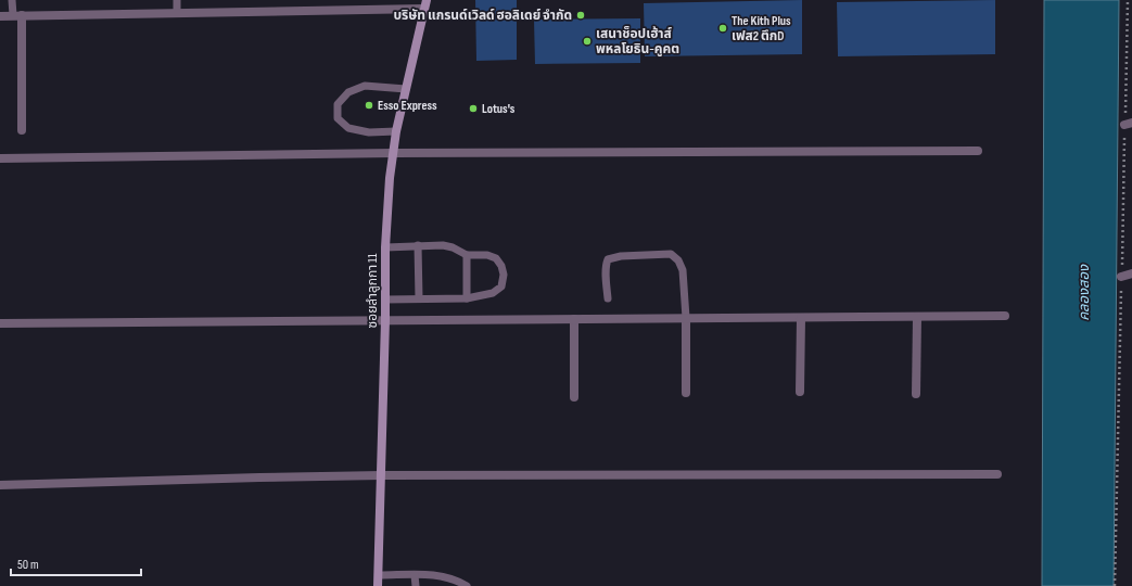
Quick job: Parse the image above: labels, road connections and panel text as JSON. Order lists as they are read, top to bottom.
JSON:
{
  "streets": {
    "street": ["ซอยลำลูกกา 11"]
  },
  "water": ["คลองสอง"],
  "places": [
    "บริษัท แกรนด์เวิลด์ ฮอลิเดย์ จำกัด",
    "The Kith Plus เฟส2 ตึกD",
    "เสนาช็อปเฮ้าส์ พหลโยธิน-คูคต",
    "Esso Express",
    "Lotus's"
  ],
  "scale_bar": "50 m"
}
